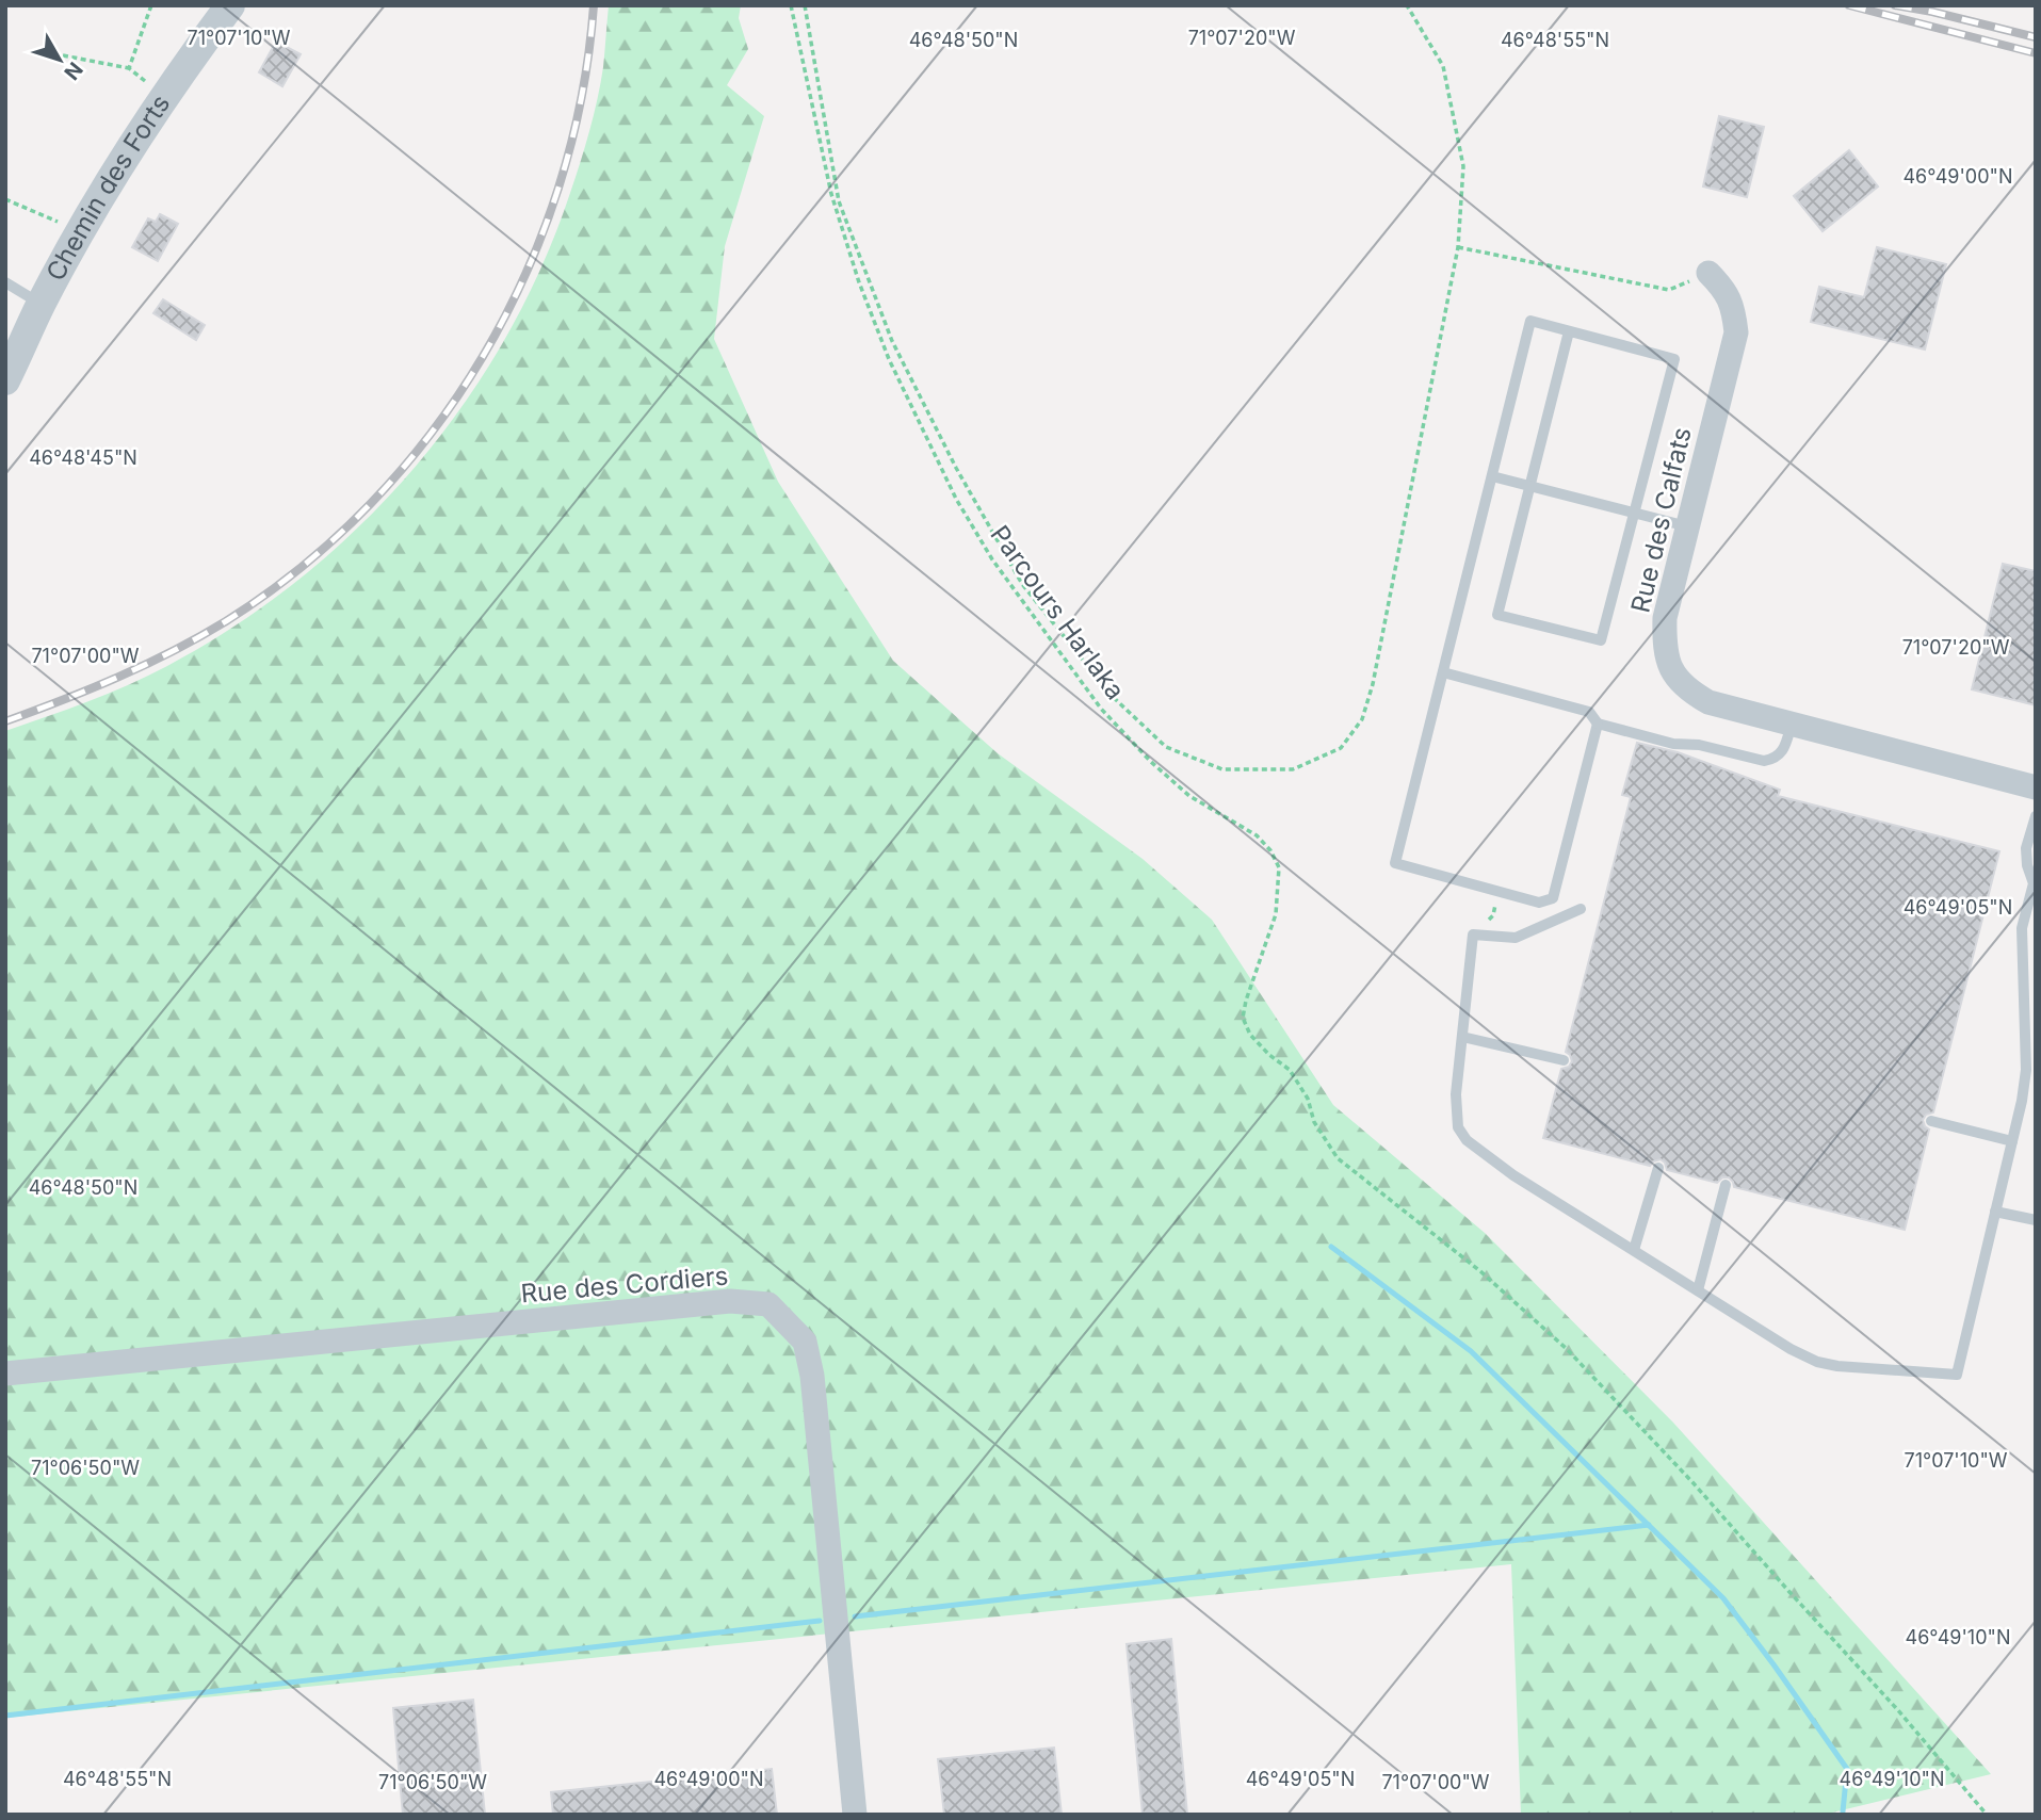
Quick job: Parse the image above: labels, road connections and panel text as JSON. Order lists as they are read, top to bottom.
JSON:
{
  "streets": {
    "street": ["Chemin des Forts", "Rue des Calfats", "Rue des Cordiers"],
    "path": ["Parcours Harlaka"]
  },
  "north": "bottom right",
  "coordinates": [
    "71°07'20\"W",
    "71°07'10\"W",
    "46°48'50\"N",
    "46°48'55\"N",
    "46°49'00\"N",
    "46°48'45\"N",
    "71°07'00\"W",
    "46°49'05\"N",
    "71°06'50\"W",
    "46°49'10\"N"
  ]
}
